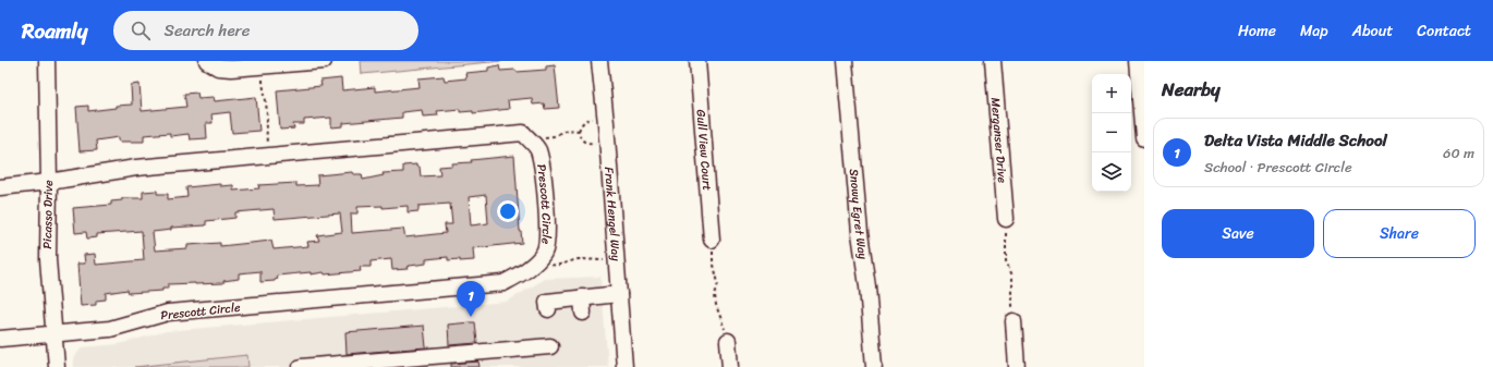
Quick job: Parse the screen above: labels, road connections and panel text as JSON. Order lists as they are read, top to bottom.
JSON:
{
  "streets": {
    "street": [
      "Merganser Drive",
      "Gull View Court",
      "Prescott Circle",
      "Frank Hengel Way",
      "Picasso Drive",
      "Snowy Egret Way"
    ]
  },
  "crossings": [
    ["Prescott Circle", "Picasso Drive"]
  ],
  "page": {
    "header": "Roamly",
    "search": "Search here",
    "nav": [
      "Home",
      "Map",
      "About",
      "Contact"
    ],
    "heading": "Nearby",
    "map_buttons": ["+", "−"],
    "list": [
      {
        "mark": "1",
        "name": "Delta Vista Middle School",
        "note": "School · Prescott Circle",
        "value": "60 m"
      }
    ],
    "buttons": ["Save", "Share"],
    "pins": "1"
  }
}
